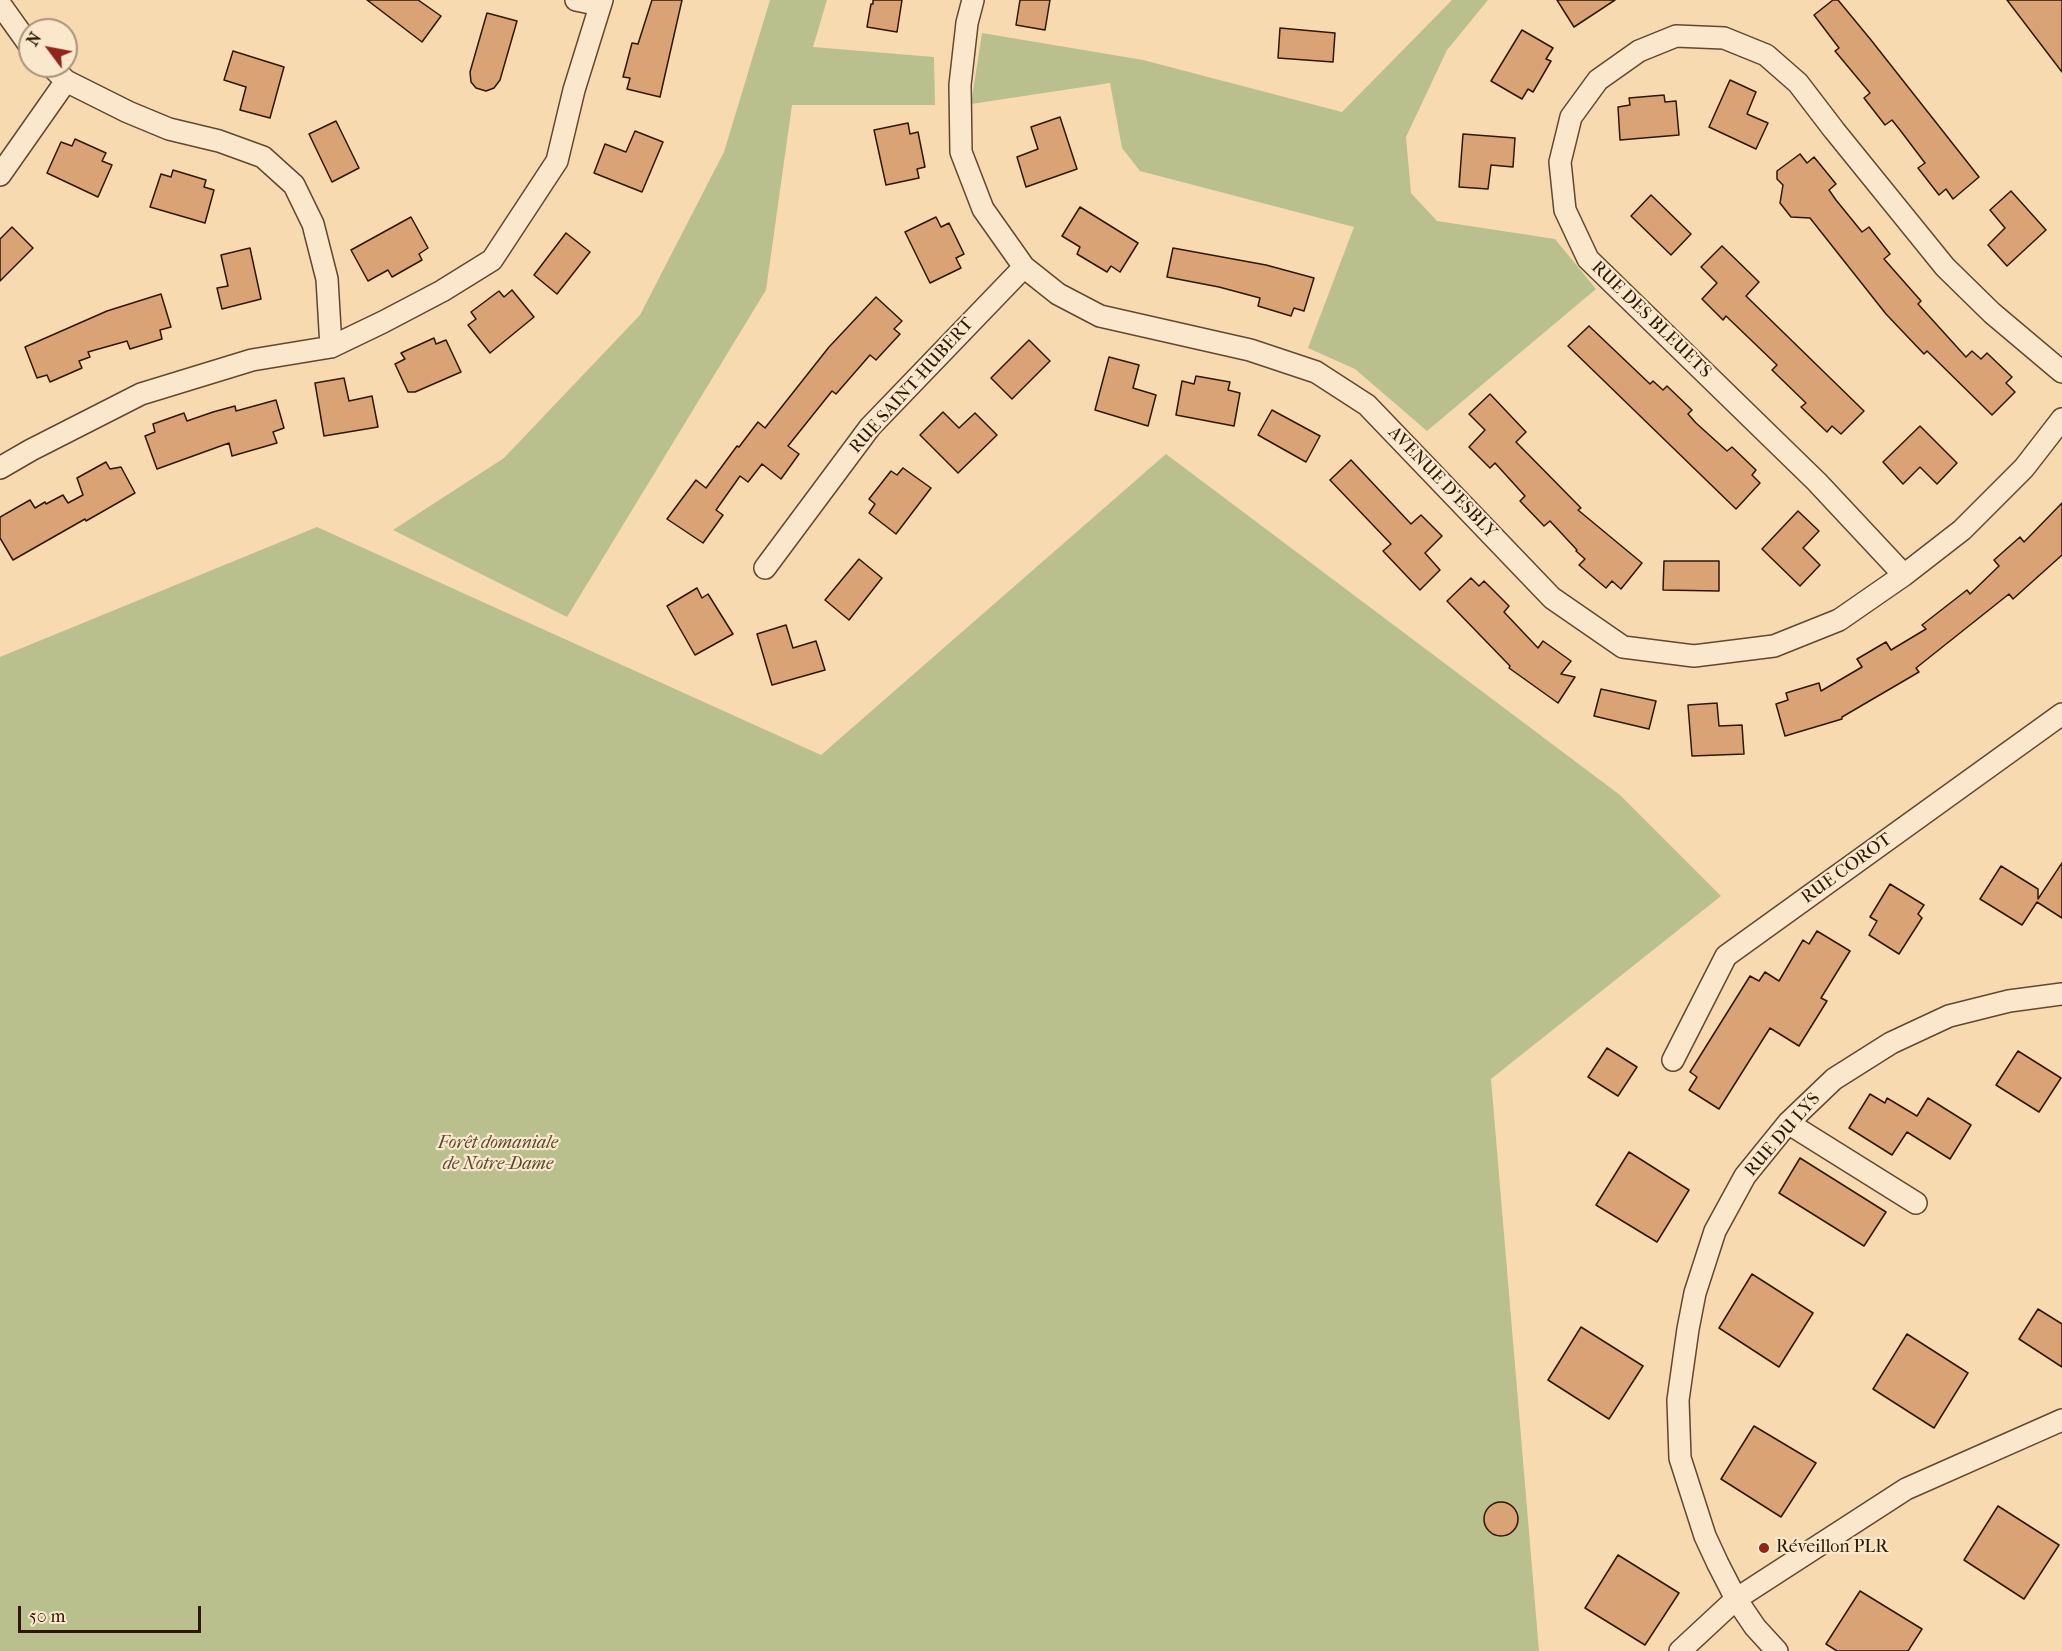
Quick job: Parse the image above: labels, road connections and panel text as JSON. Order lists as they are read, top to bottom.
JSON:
{
  "streets": {
    "street": [
      "RUE DES BLEUETS",
      "RUE SAINT-HUBERT",
      "AVENUE D'ESBLY",
      "RUE COROT",
      "RUE DU LYS"
    ]
  },
  "crossings": [
    ["RUE DES BLEUETS", "AVENUE D'ESBLY"],
    ["RUE SAINT-HUBERT", "AVENUE D'ESBLY"]
  ],
  "parks": ["Forêt domaniale de Notre-Dame"],
  "places": ["Réveillon PLR"],
  "scale_bar": "50 m",
  "north": "top left"
}
